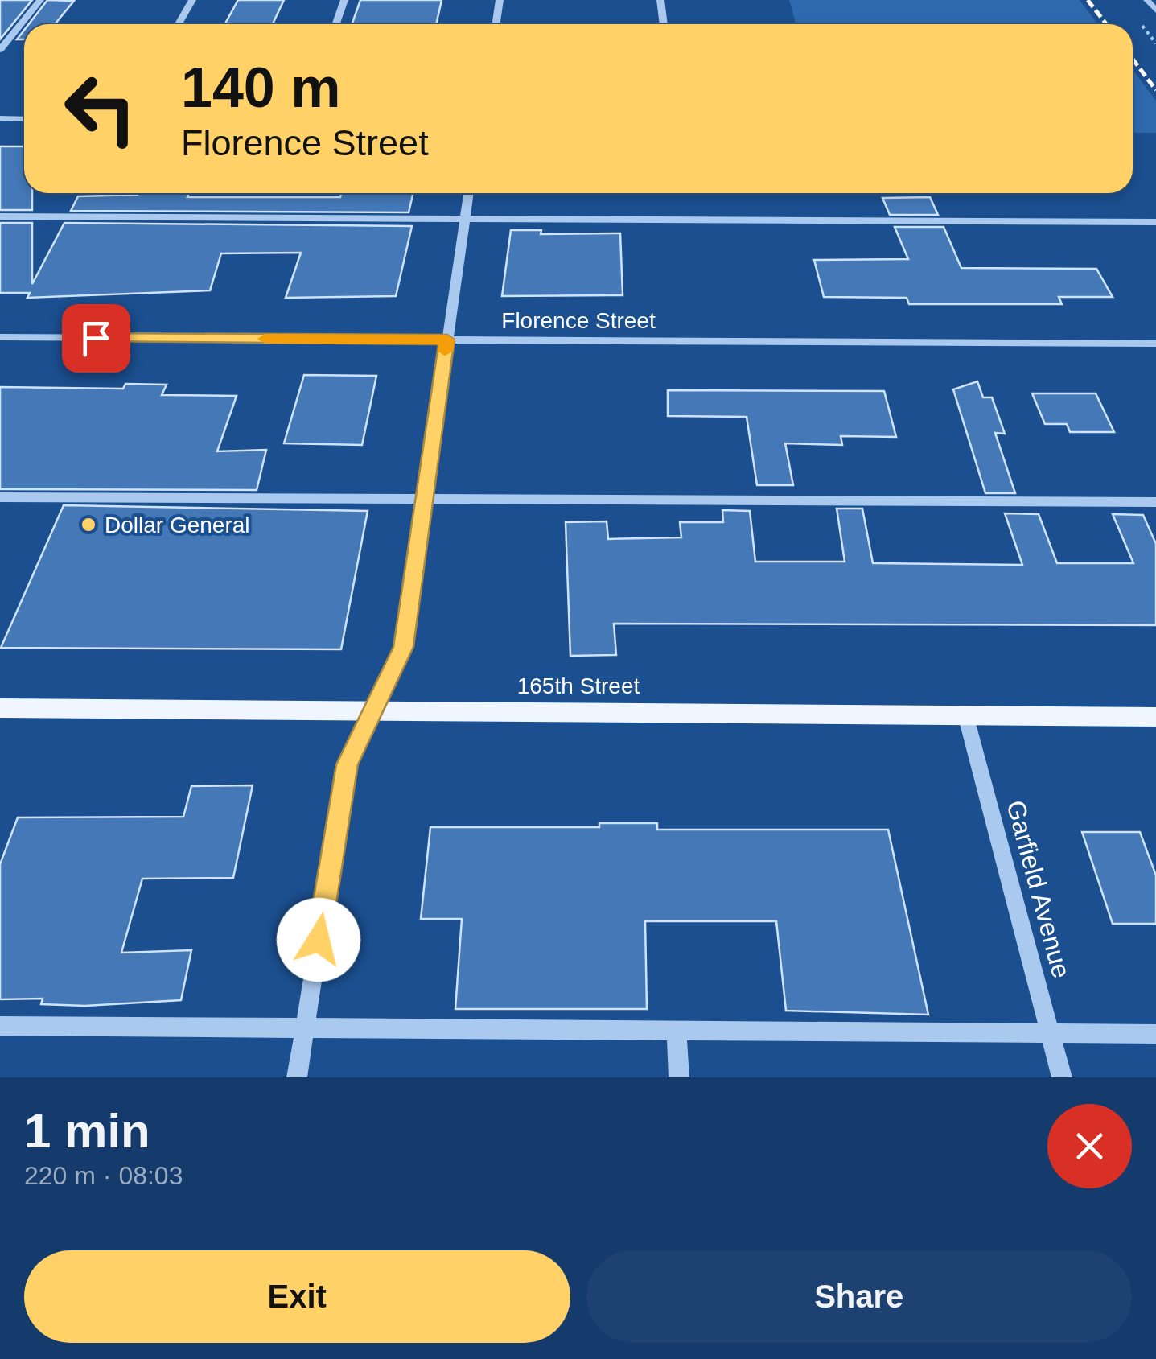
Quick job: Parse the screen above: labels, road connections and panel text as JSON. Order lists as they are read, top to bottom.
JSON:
{
  "streets": {
    "main road": ["165th Street"],
    "street": ["Florence Street", "Garfield Avenue"]
  },
  "crossings": [
    ["165th Street", "Garfield Avenue"]
  ],
  "places": ["Dollar General"],
  "page": {
    "turn": ["140 m", "Florence Street"],
    "heading": ["1 min", "220 m · 08:03"],
    "buttons": ["Exit", "Share"]
  }
}
